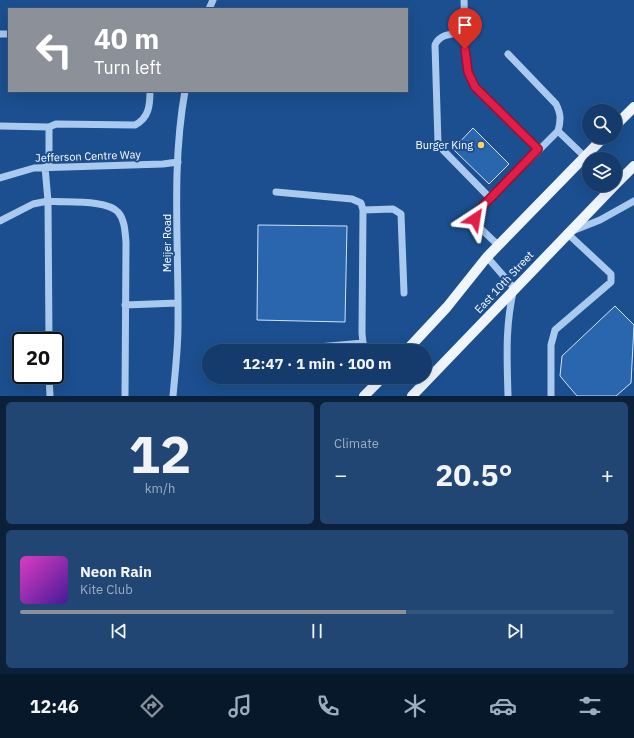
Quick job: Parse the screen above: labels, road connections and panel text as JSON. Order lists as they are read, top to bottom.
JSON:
{
  "streets": {
    "main road": ["East 10th Street"],
    "street": ["Jefferson Centre Way", "Meijer Road"]
  },
  "crossings": [
    ["Jefferson Centre Way", "Meijer Road"]
  ],
  "places": ["Burger King"],
  "page": {
    "turn": ["40 m", "Turn left"],
    "limit": "20",
    "trip": "12:47 · 1 min · 100 m",
    "tile": [
      ["12", "km/h"],
      "Climate"
    ],
    "heat": ["−", "20.5°", "+"],
    "song": ["Neon Rain", "Kite Club"],
    "tabs": "12:46"
  }
}
